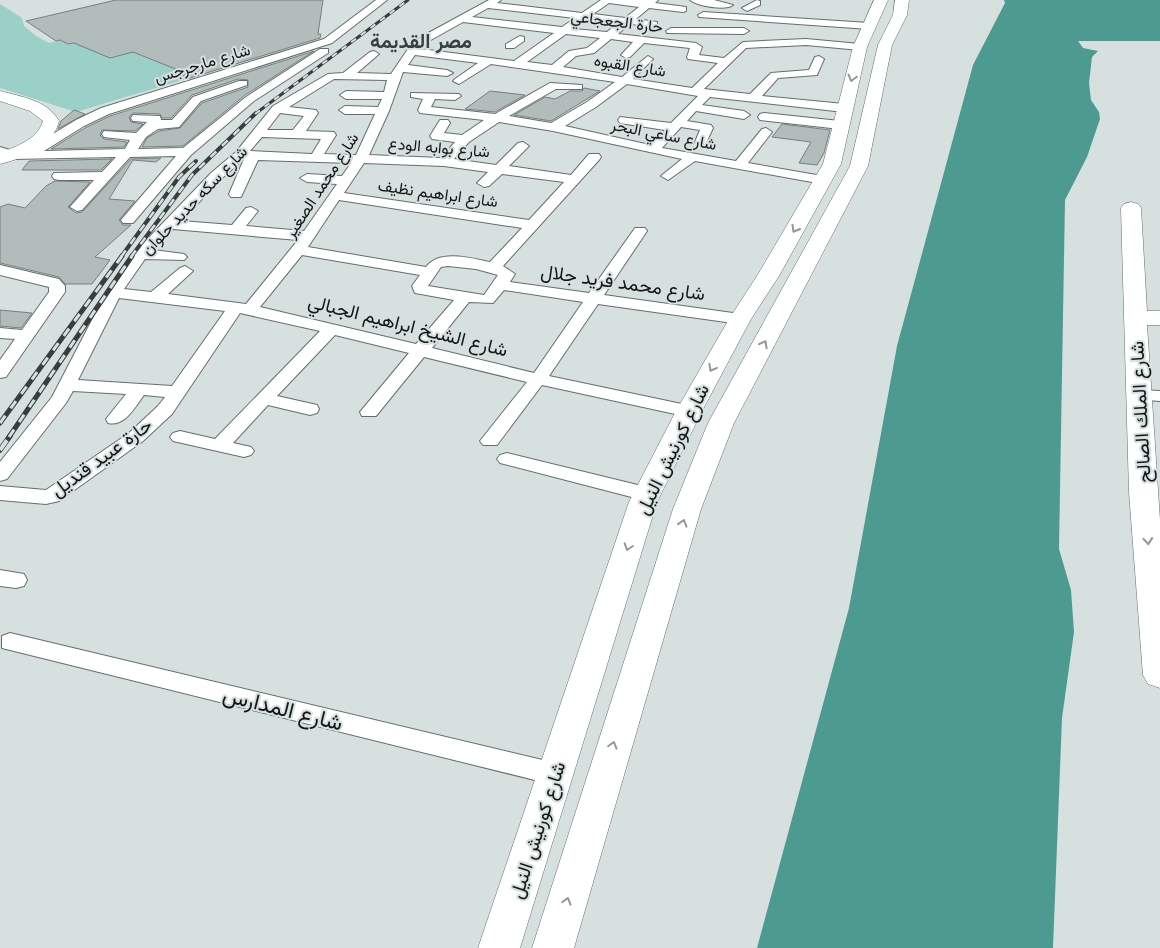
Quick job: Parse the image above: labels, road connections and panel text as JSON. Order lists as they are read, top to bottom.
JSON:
{
  "streets": {
    "main road": ["شارع الملك الصالح", "شارع كورنيش النيل"],
    "street": [
      "حارة الجعجاعي",
      "شارع مارجرجس",
      "شارع القبوه",
      "شارع ساعي البحر",
      "شارع بوابه الودع",
      "شارع محمد الصغير",
      "شارع ابراهيم نظيف",
      "شارع سكه حديد حلوان",
      "شارع محمد فريد جلال",
      "شارع الشيخ ابراهيم الجبالي",
      "حارة عبيد قنديل",
      "شارع المدارس"
    ]
  },
  "crossings": [
    ["حارة الجعجاعي", "شارع محمد الصغير"],
    ["شارع القبوه", "شارع محمد الصغير"],
    ["شارع القبوه", "شارع كورنيش النيل"],
    ["شارع ساعي البحر", "شارع كورنيش النيل"],
    ["شارع بوابه الودع", "شارع محمد الصغير"],
    ["شارع بوابه الودع", "شارع سكه حديد حلوان"],
    ["شارع محمد الصغير", "شارع ابراهيم نظيف"],
    ["شارع محمد الصغير", "شارع الشيخ ابراهيم الجبالي"],
    ["شارع محمد الصغير", "حارة عبيد قنديل"],
    ["شارع سكه حديد حلوان", "شارع الشيخ ابراهيم الجبالي"],
    ["شارع محمد فريد جلال", "شارع كورنيش النيل"],
    ["شارع الشيخ ابراهيم الجبالي", "شارع كورنيش النيل"],
    ["شارع الشيخ ابراهيم الجبالي", "حارة عبيد قنديل"],
    ["شارع كورنيش النيل", "شارع المدارس"]
  ],
  "districts": ["مصر القديمة"]
}
